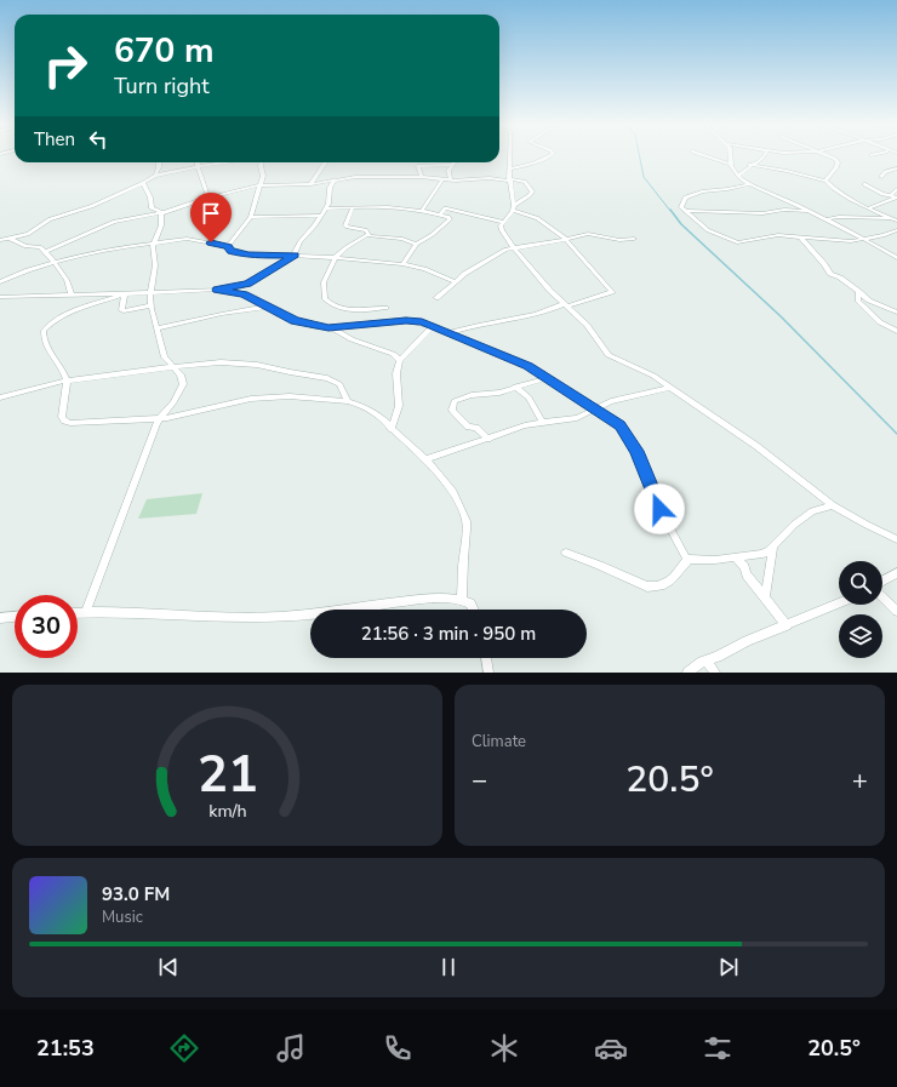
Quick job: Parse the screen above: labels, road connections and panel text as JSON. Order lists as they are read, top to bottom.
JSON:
{
  "page": {
    "turn": ["670 m", "Turn right"],
    "then": "Then",
    "limit": "30",
    "trip": "21:56 · 3 min · 950 m",
    "tile": "Climate",
    "heat": ["−", "20.5°", "+"],
    "song": ["93.0 FM", "Music"],
    "tabs": ["21:53", "20.5°"],
    "gauge": ["21", "km/h"]
  }
}
